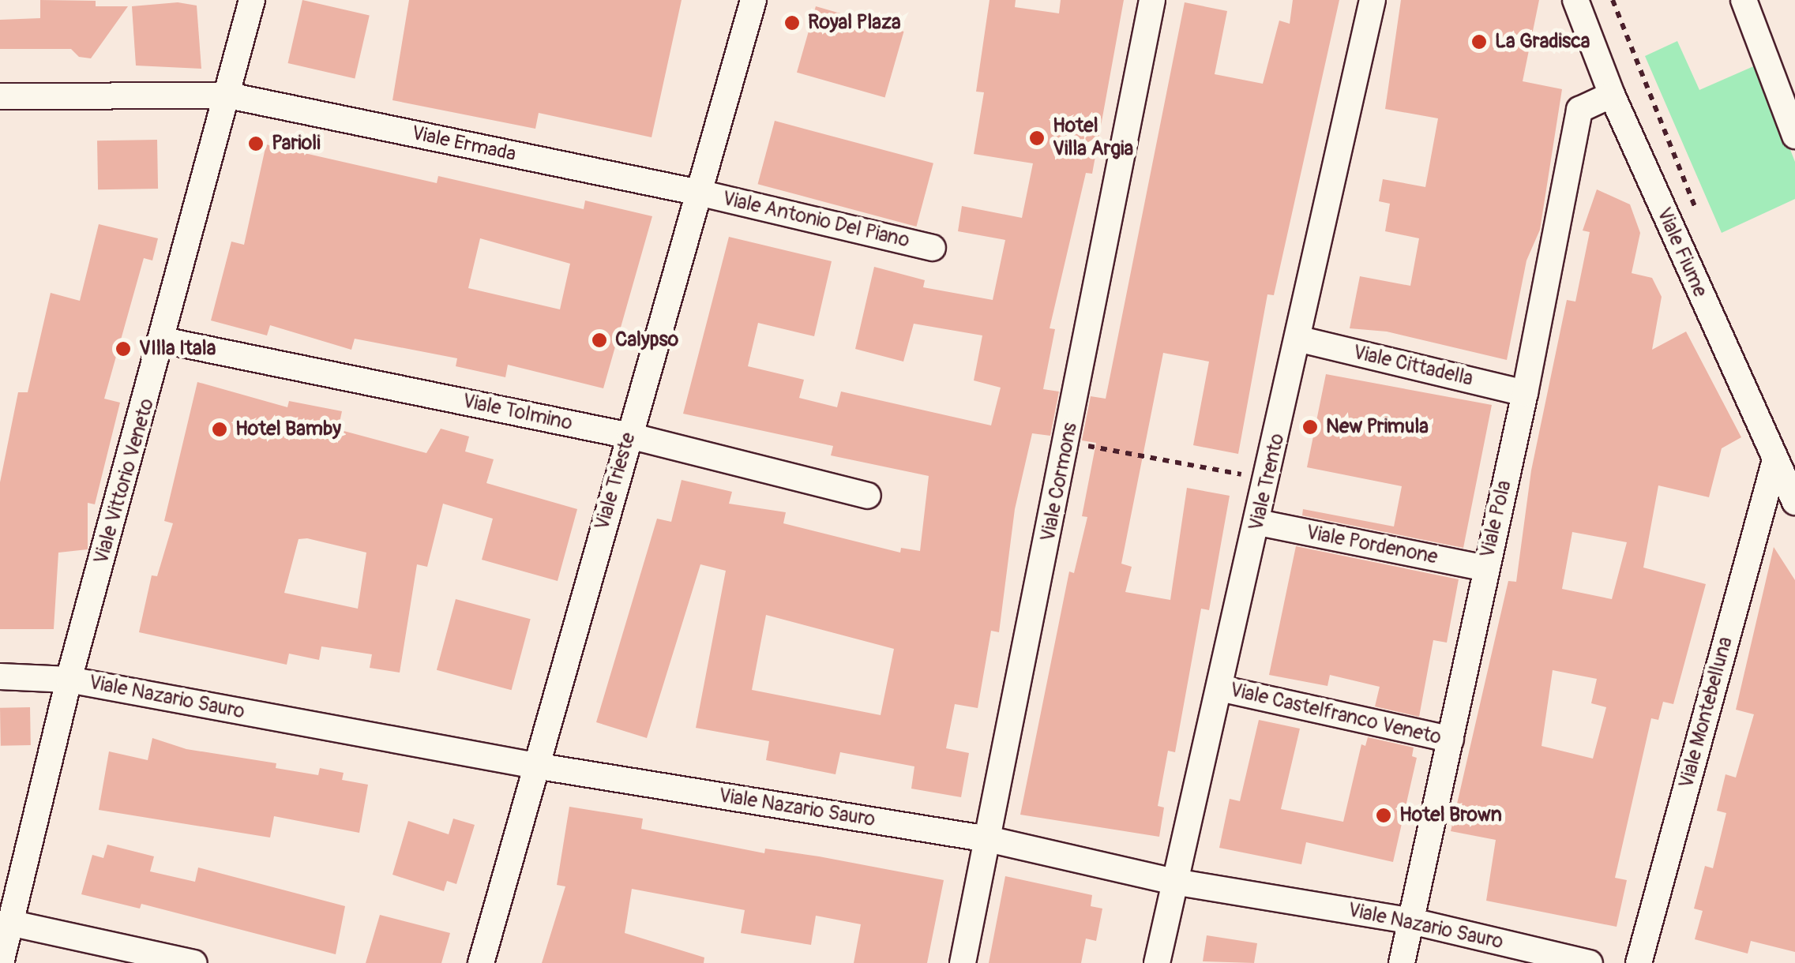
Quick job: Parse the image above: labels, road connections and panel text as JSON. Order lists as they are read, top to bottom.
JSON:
{
  "streets": {
    "street": [
      "Viale Ermada",
      "Viale Antonio Del Piano",
      "Viale Fiume",
      "Viale Cittadella",
      "Viale Tolmino",
      "Viale Vittorio Veneto",
      "Viale Trieste",
      "Viale Cormons",
      "Viale Trento",
      "Viale Pola",
      "Viale Pordenone",
      "Viale Nazario Sauro",
      "Viale Montebelluna",
      "Viale Castelfranco Veneto"
    ]
  },
  "crossings": [
    ["Viale Ermada", "Viale Antonio Del Piano"],
    ["Viale Ermada", "Viale Vittorio Veneto"],
    ["Viale Ermada", "Viale Trieste"],
    ["Viale Antonio Del Piano", "Viale Trieste"],
    ["Viale Fiume", "Viale Pola"],
    ["Viale Fiume", "Viale Montebelluna"],
    ["Viale Cittadella", "Viale Trento"],
    ["Viale Cittadella", "Viale Pola"],
    ["Viale Tolmino", "Viale Vittorio Veneto"],
    ["Viale Tolmino", "Viale Trieste"],
    ["Viale Vittorio Veneto", "Viale Nazario Sauro"],
    ["Viale Trieste", "Viale Nazario Sauro"],
    ["Viale Cormons", "Viale Nazario Sauro"],
    ["Viale Trento", "Viale Pordenone"],
    ["Viale Trento", "Viale Nazario Sauro"],
    ["Viale Trento", "Viale Castelfranco Veneto"],
    ["Viale Pola", "Viale Pordenone"],
    ["Viale Pola", "Viale Nazario Sauro"],
    ["Viale Pola", "Viale Castelfranco Veneto"]
  ],
  "places": [
    "Royal Plaza",
    "La Gradisca",
    "Hotel Villa Argia",
    "Parioli",
    "Calypso",
    "VIlla Itala",
    "New Primula",
    "Hotel Bamby",
    "Hotel Brown"
  ]
}
